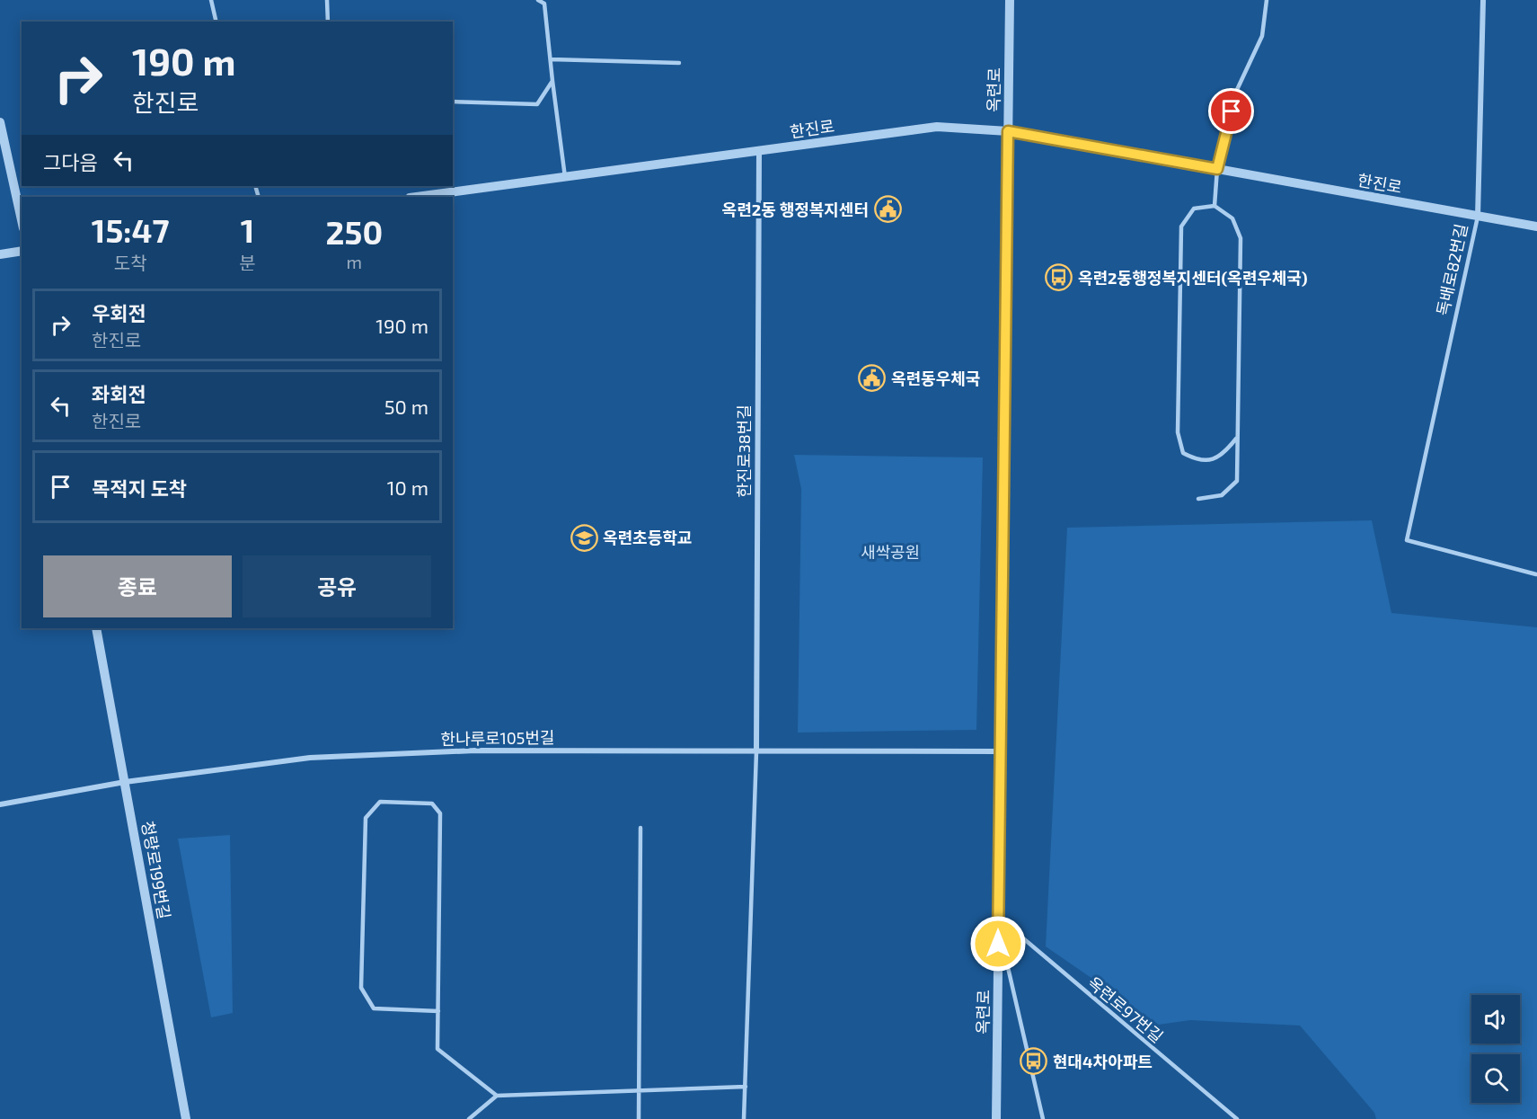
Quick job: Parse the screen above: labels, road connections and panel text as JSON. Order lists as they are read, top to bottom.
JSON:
{
  "streets": {
    "street": [
      "옥련로",
      "한진로",
      "독배로82번길",
      "한진로38번길",
      "한나루로105번길",
      "청량로199번길"
    ],
    "lane": ["옥련로97번길"]
  },
  "crossings": [
    ["옥련로", "한진로"],
    ["옥련로", "한나루로105번길"],
    ["옥련로", "옥련로97번길"],
    ["한진로", "독배로82번길"],
    ["한진로", "한진로38번길"],
    ["한진로38번길", "한나루로105번길"],
    ["한나루로105번길", "청량로199번길"]
  ],
  "parks": ["새싹공원"],
  "places": {
    "public building": ["옥련2동 행정복지센터", "옥련동우체국"],
    "bus stop": ["옥련2동행정복지센터(옥련우체국)", "현대4차아파트"],
    "school or university": ["옥련초등학교"]
  },
  "page": {
    "turn": ["190 m", "한진로"],
    "then": "그다음",
    "eta": [
      "15:47",
      "도착",
      "1",
      "분",
      "250",
      "m"
    ],
    "list": [
      {
        "name": "우회전",
        "note": "한진로",
        "value": "190 m"
      },
      {
        "name": "좌회전",
        "note": "한진로",
        "value": "50 m"
      },
      {
        "name": "목적지 도착",
        "value": "10 m"
      }
    ],
    "buttons": ["종료", "공유"]
  }
}
